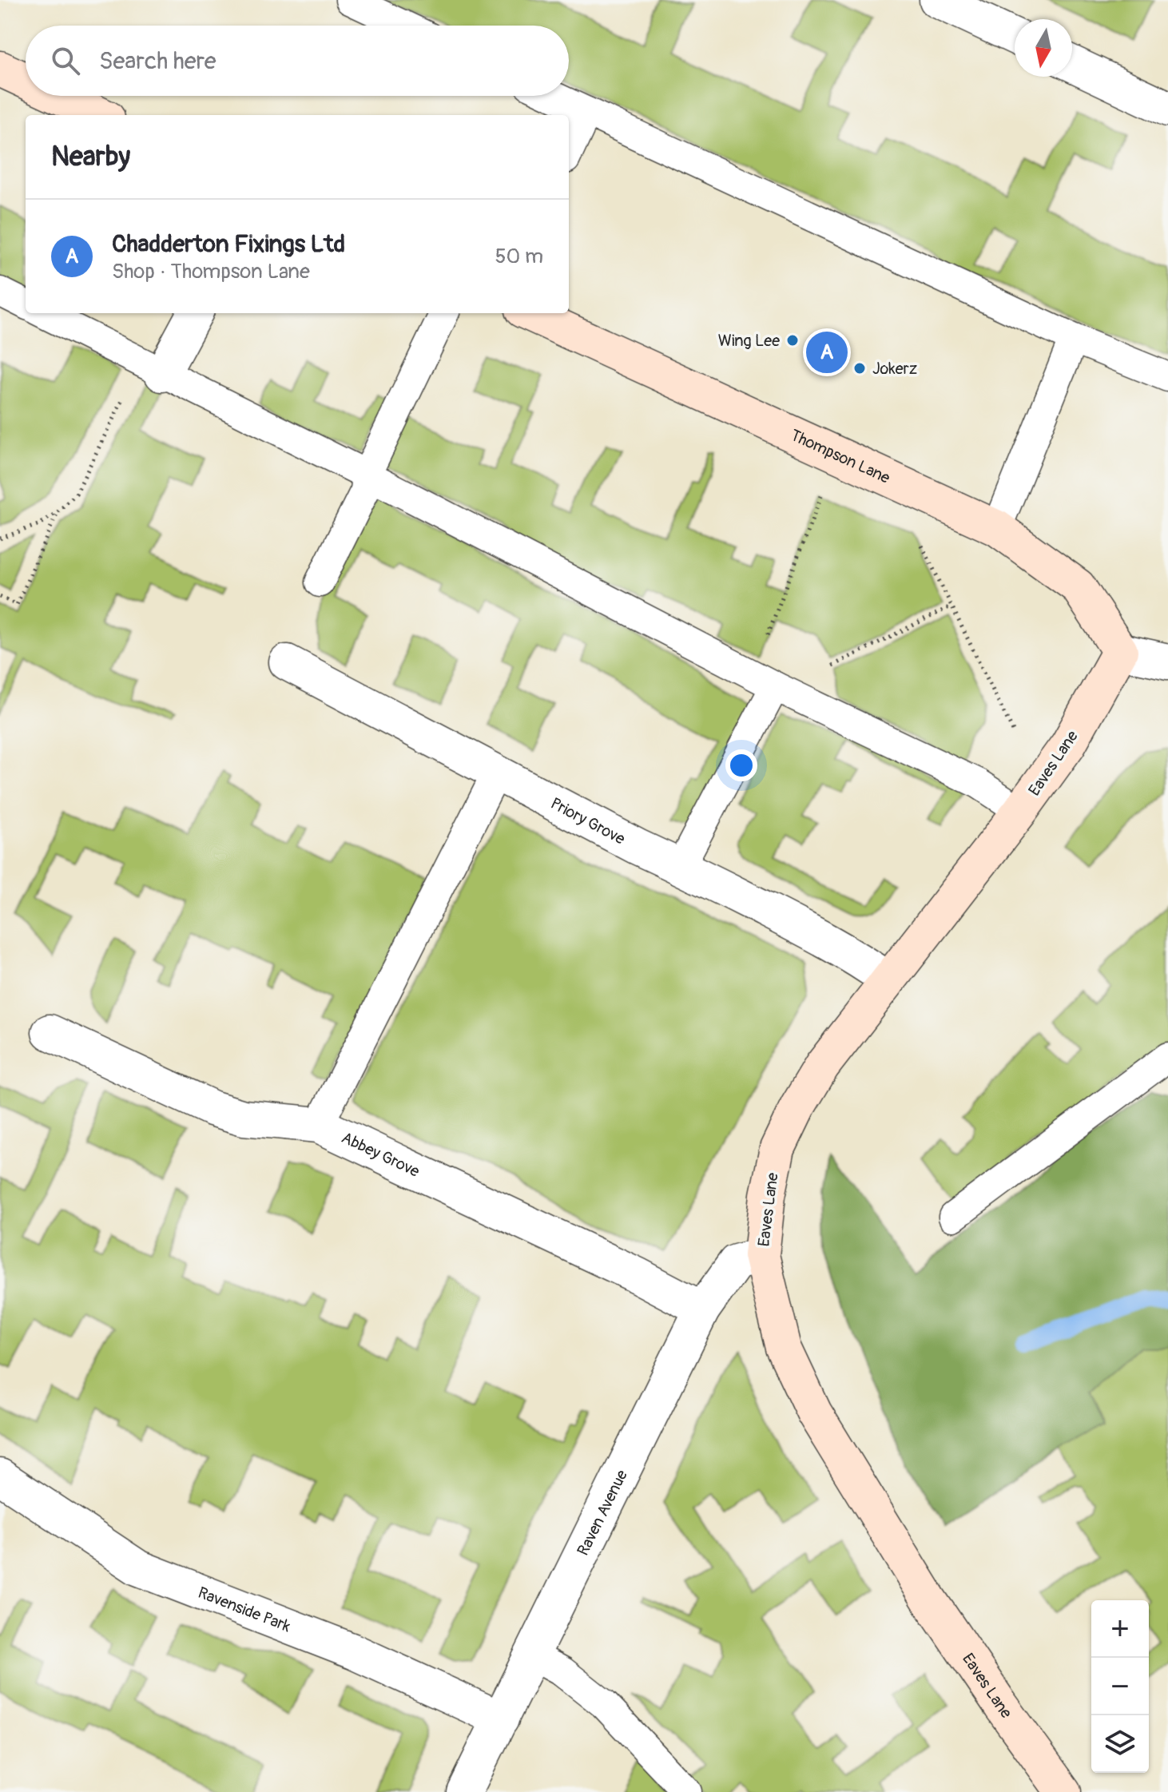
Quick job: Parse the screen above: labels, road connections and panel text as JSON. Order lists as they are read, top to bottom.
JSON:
{
  "streets": {
    "main road": ["Thompson Lane", "Eaves Lane"],
    "street": [
      "Priory Grove",
      "Abbey Grove",
      "Raven Avenue",
      "Ravenside Park"
    ]
  },
  "crossings": [
    ["Thompson Lane", "Eaves Lane"],
    ["Eaves Lane", "Priory Grove"],
    ["Eaves Lane", "Raven Avenue"],
    ["Abbey Grove", "Raven Avenue"],
    ["Raven Avenue", "Ravenside Park"]
  ],
  "places": ["Wing Lee", "Jokerz"],
  "north": "bottom",
  "page": {
    "search": "Search here",
    "heading": "Nearby",
    "list": [
      {
        "mark": "A",
        "name": "Chadderton Fixings Ltd",
        "note": "Shop · Thompson Lane",
        "value": "50 m"
      }
    ],
    "pins": "A",
    "map_buttons": ["+", "−"]
  }
}
